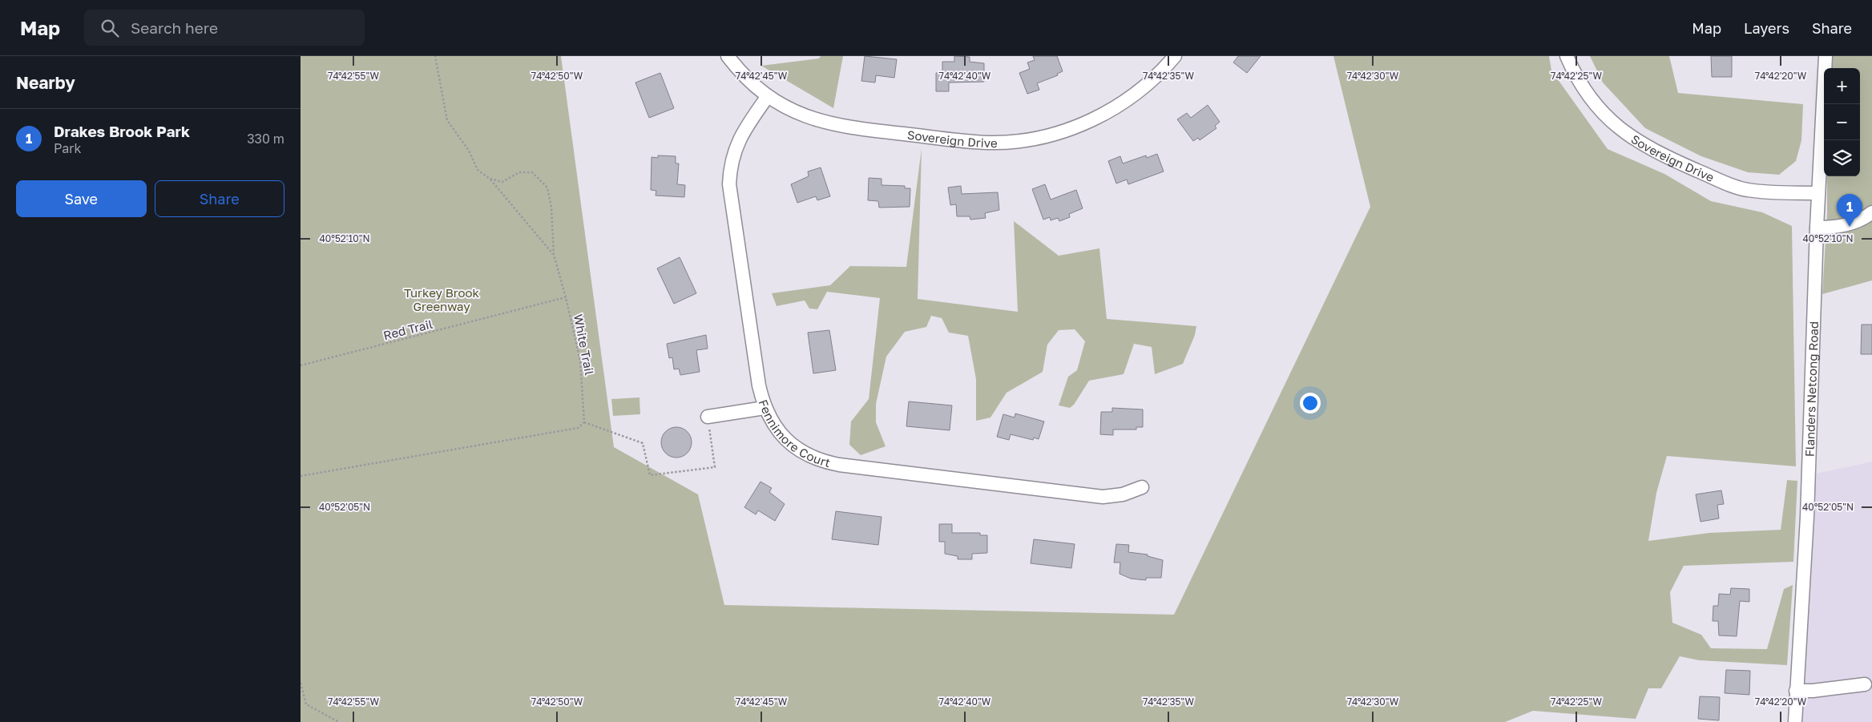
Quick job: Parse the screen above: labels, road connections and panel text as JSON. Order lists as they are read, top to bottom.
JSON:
{
  "streets": {
    "street": ["Sovereign Drive", "Flanders Netcong Road", "Fennimore Court"],
    "path": ["Red Trail", "White Trail"]
  },
  "crossings": [
    ["Sovereign Drive", "Flanders Netcong Road"],
    ["Sovereign Drive", "Fennimore Court"],
    ["Red Trail", "White Trail"]
  ],
  "parks": ["Turkey Brook Greenway"],
  "page": {
    "header": "Map",
    "search": "Search here",
    "nav": ["Map", "Layers", "Share"],
    "heading": "Nearby",
    "map_buttons": ["+", "−"],
    "list": [
      {
        "mark": "1",
        "name": "Drakes Brook Park",
        "note": "Park",
        "value": "330 m"
      }
    ],
    "buttons": ["Save", "Share"],
    "pins": "1"
  },
  "coordinates": [
    "74°42'55\"W",
    "74°42'50\"W",
    "74°42'45\"W",
    "74°42'40\"W",
    "74°42'35\"W",
    "74°42'30\"W",
    "74°42'25\"W",
    "74°42'20\"W",
    "40°52'10\"N",
    "40°52'05\"N"
  ]
}
